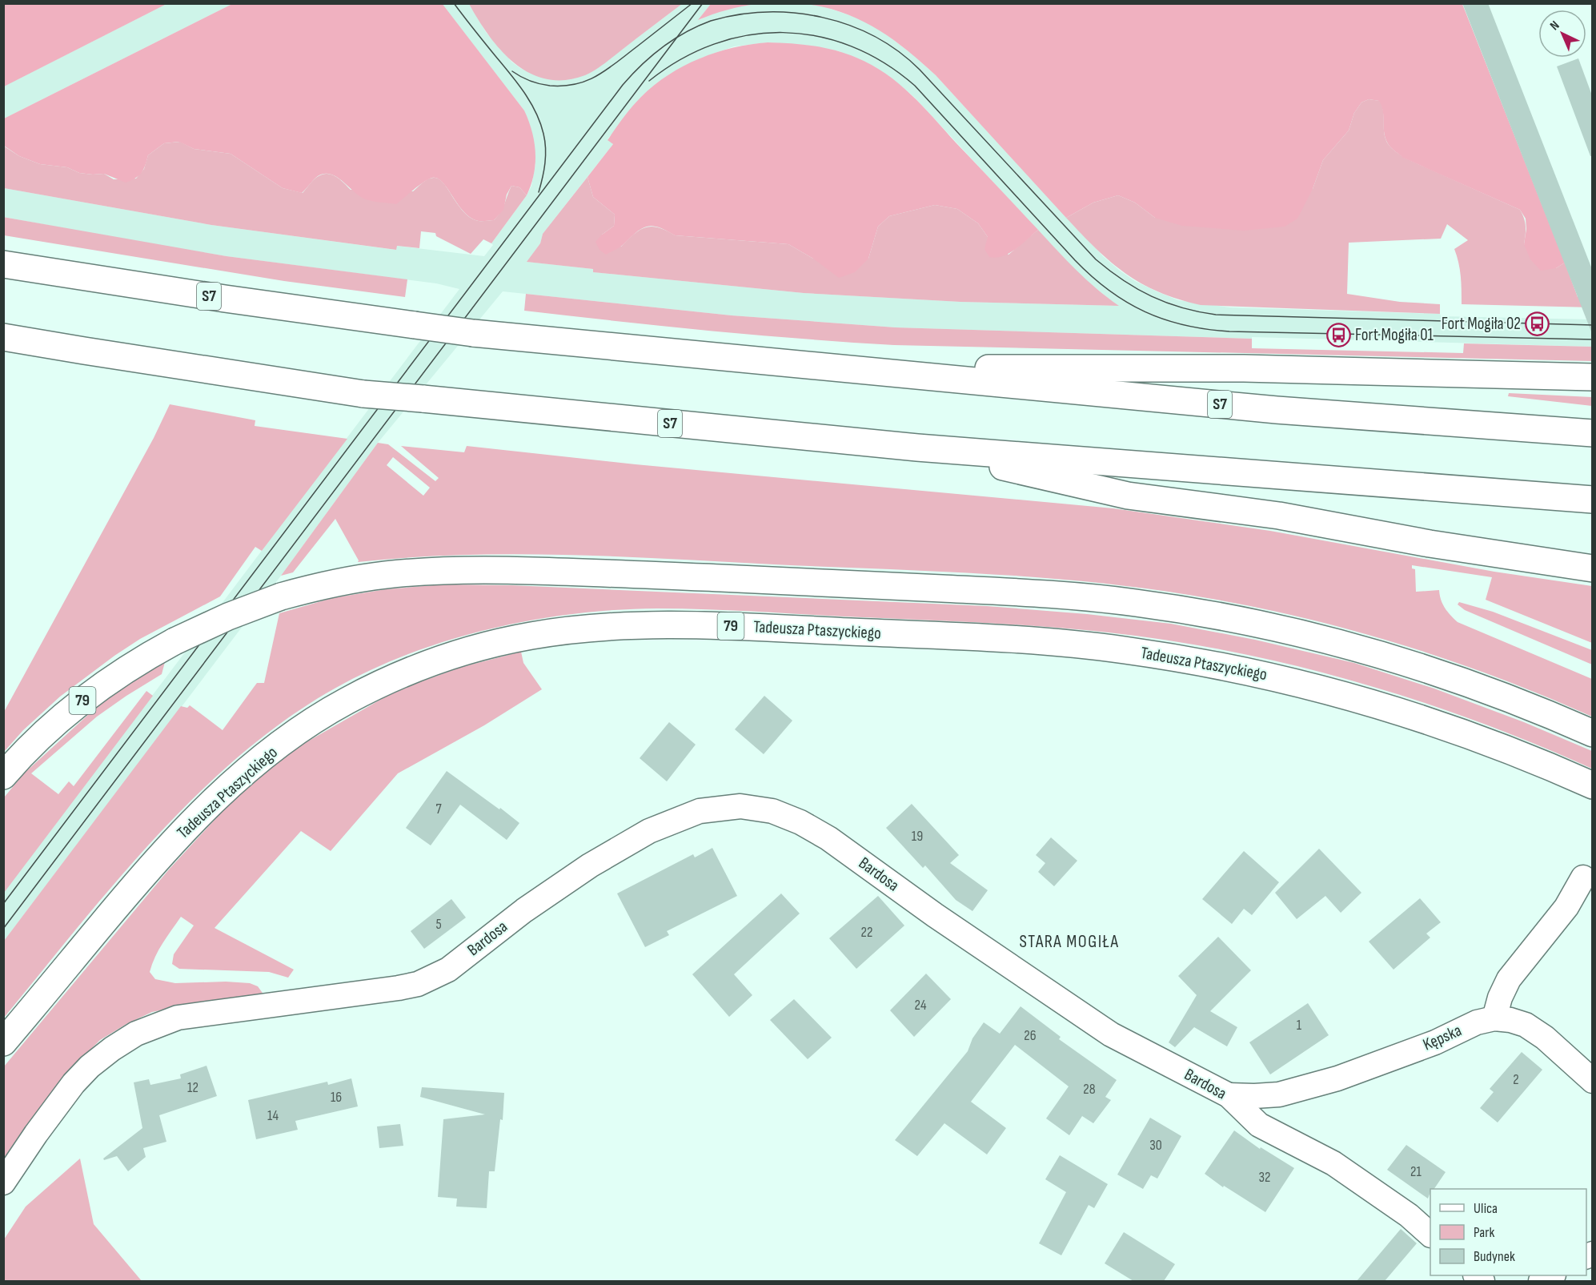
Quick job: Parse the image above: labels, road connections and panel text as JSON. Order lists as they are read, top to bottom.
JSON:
{
  "streets": {
    "main road": ["S7", "79", "Tadeusza Ptaszyckiego"],
    "street": ["Bardosa", "Kępska"]
  },
  "crossings": [
    ["Bardosa", "Kępska"]
  ],
  "districts": ["STARA MOGIŁA"],
  "places": {
    "bus stop": ["Fort Mogiła 02", "Fort Mogiła 01"]
  },
  "house_numbers": [
    "7",
    "19",
    "5",
    "22",
    "24",
    "1",
    "26",
    "2",
    "12",
    "28",
    "16",
    "14",
    "30",
    "21",
    "32"
  ],
  "legend": ["Ulica", "Park", "Budynek"],
  "north": "top left"
}
